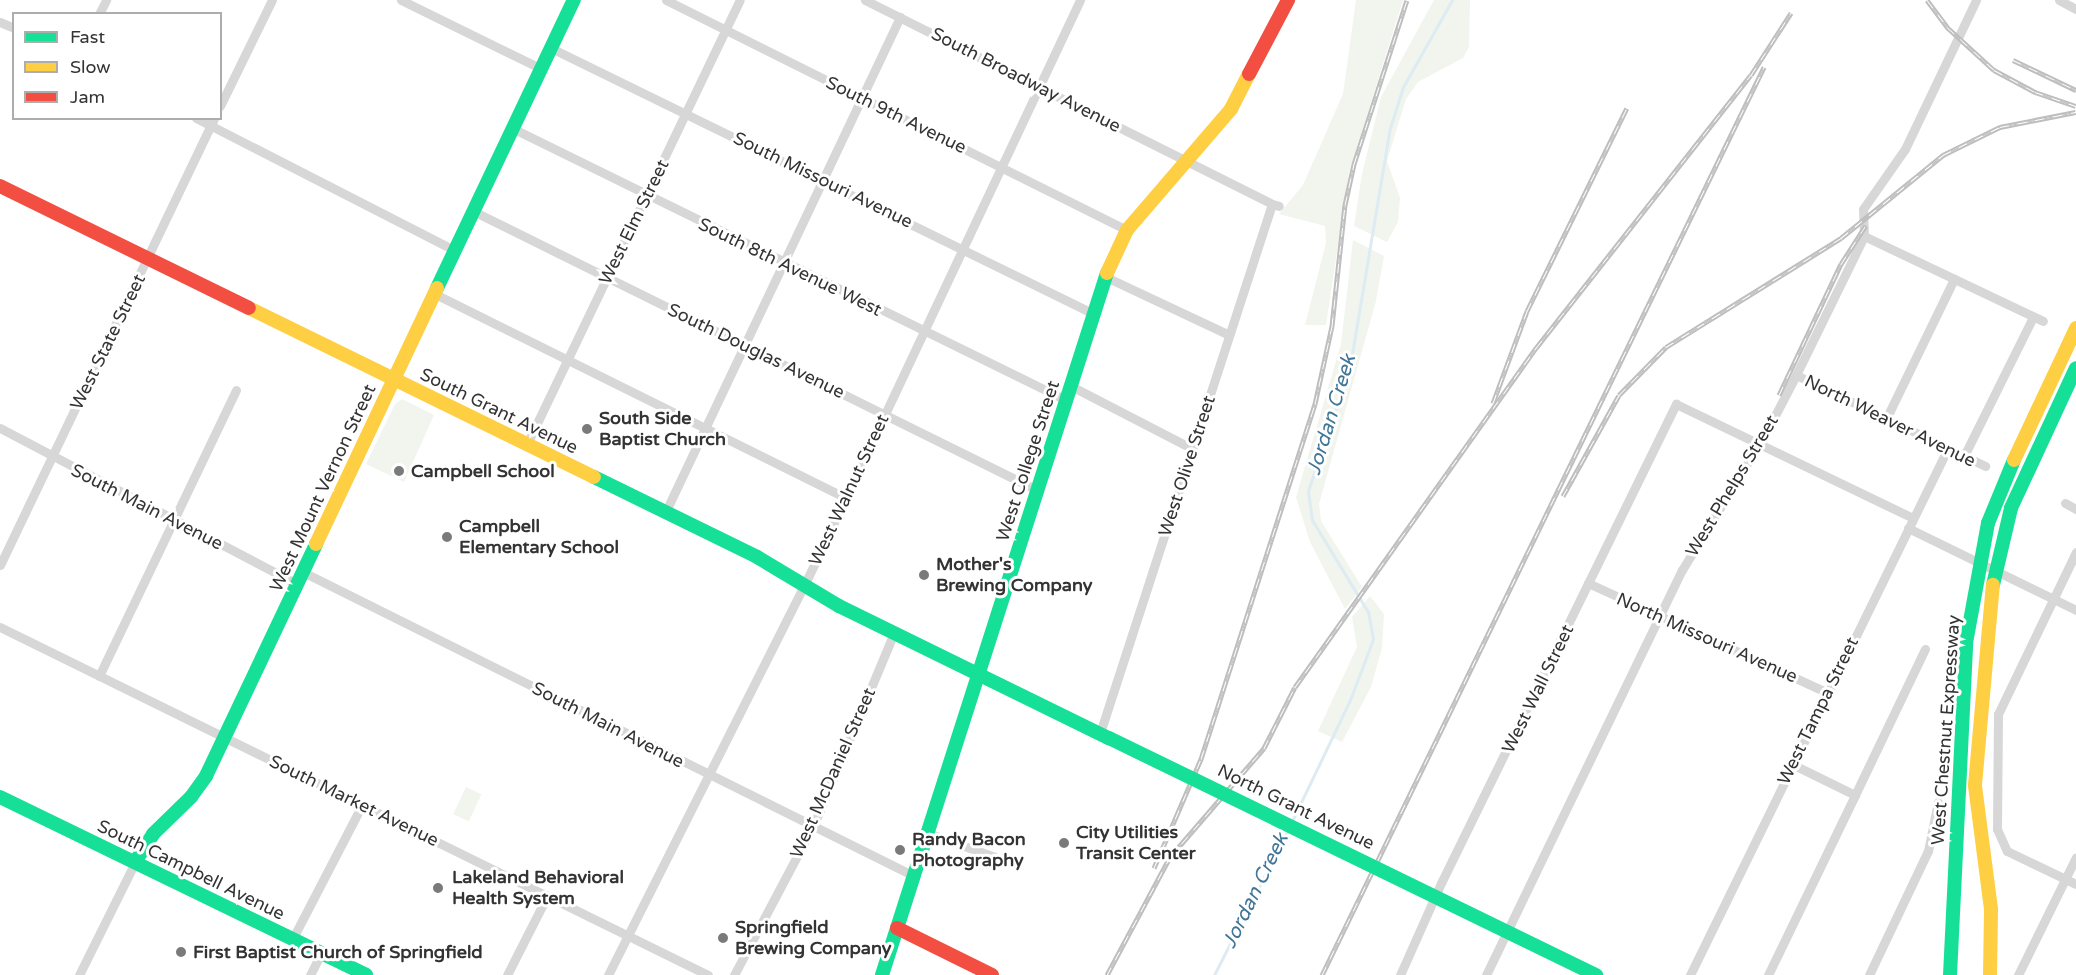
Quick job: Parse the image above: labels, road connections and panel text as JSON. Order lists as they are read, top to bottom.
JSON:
{
  "streets": {
    "main road": [
      "South Grant Avenue",
      "West College Street",
      "West Mount Vernon Street",
      "West Chestnut Expressway",
      "North Grant Avenue",
      "South Campbell Avenue"
    ],
    "street": [
      "South Broadway Avenue",
      "South 9th Avenue",
      "South Missouri Avenue",
      "West Elm Street",
      "South 8th Avenue West",
      "West State Street",
      "South Douglas Avenue",
      "North Weaver Avenue",
      "West Olive Street",
      "West Phelps Street",
      "West Walnut Street",
      "South Main Avenue",
      "North Missouri Avenue",
      "West Wall Street",
      "West Tampa Street",
      "West McDaniel Street",
      "South Market Avenue"
    ]
  },
  "crossings": [
    ["South Broadway Avenue", "West College Street"],
    ["South Broadway Avenue", "West Olive Street"],
    ["South Broadway Avenue", "West Walnut Street"],
    ["South 9th Avenue", "West Elm Street"],
    ["South 9th Avenue", "West College Street"],
    ["South 9th Avenue", "West Walnut Street"],
    ["South Missouri Avenue", "West Elm Street"],
    ["South Missouri Avenue", "West College Street"],
    ["South Missouri Avenue", "West Mount Vernon Street"],
    ["South Missouri Avenue", "West Walnut Street"],
    ["West Elm Street", "South 8th Avenue West"],
    ["West Elm Street", "South Douglas Avenue"],
    ["West Elm Street", "South Grant Avenue"],
    ["South 8th Avenue West", "West College Street"],
    ["South 8th Avenue West", "West Mount Vernon Street"],
    ["South 8th Avenue West", "West Walnut Street"],
    ["West State Street", "South Grant Avenue"],
    ["West State Street", "South Main Avenue"],
    ["South Douglas Avenue", "West College Street"],
    ["South Douglas Avenue", "West Mount Vernon Street"],
    ["South Douglas Avenue", "West Walnut Street"],
    ["South Grant Avenue", "West College Street"],
    ["South Grant Avenue", "West Mount Vernon Street"],
    ["South Grant Avenue", "West Walnut Street"],
    ["South Grant Avenue", "West McDaniel Street"],
    ["South Grant Avenue", "North Grant Avenue"],
    ["North Weaver Avenue", "West Phelps Street"],
    ["North Weaver Avenue", "West Tampa Street"],
    ["West College Street", "South Main Avenue"],
    ["West College Street", "North Grant Avenue"],
    ["West Olive Street", "North Grant Avenue"],
    ["West Phelps Street", "North Missouri Avenue"],
    ["West Phelps Street", "West Wall Street"],
    ["West Mount Vernon Street", "South Main Avenue"],
    ["West Mount Vernon Street", "South Market Avenue"],
    ["West Mount Vernon Street", "South Campbell Avenue"],
    ["West Walnut Street", "South Main Avenue"],
    ["West Walnut Street", "South Market Avenue"],
    ["South Main Avenue", "West McDaniel Street"],
    ["North Missouri Avenue", "West Wall Street"],
    ["North Missouri Avenue", "West Tampa Street"]
  ],
  "water": ["Jordan Creek"],
  "places": [
    "South Side Baptist Church",
    "Campbell School",
    "Campbell Elementary School",
    "Mother's Brewing Company",
    "City Utilities Transit Center",
    "Randy Bacon Photography",
    "Lakeland Behavioral Health System",
    "Springfield Brewing Company",
    "First Baptist Church of Springfield"
  ],
  "legend": ["Fast", "Slow", "Jam"]
}
